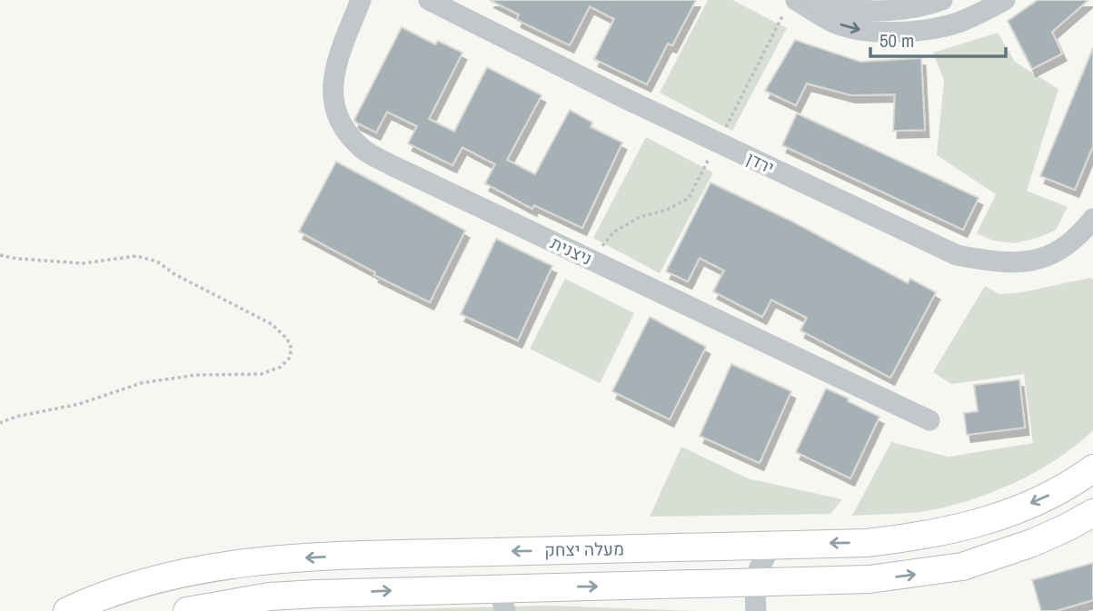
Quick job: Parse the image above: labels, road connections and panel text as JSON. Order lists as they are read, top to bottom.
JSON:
{
  "streets": {
    "main road": ["מעלה יצחק"],
    "street": ["ירדן", "ניצנית"]
  },
  "scale_bar": "50 m"
}
